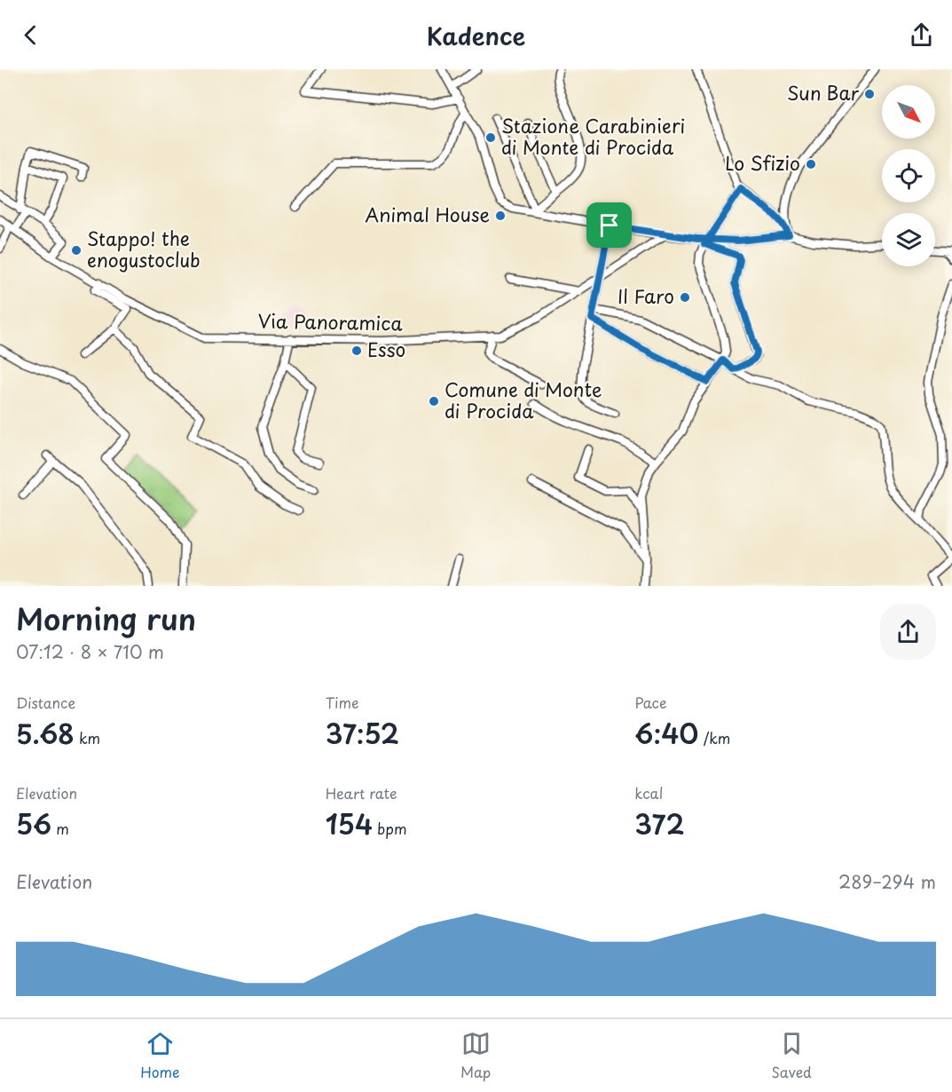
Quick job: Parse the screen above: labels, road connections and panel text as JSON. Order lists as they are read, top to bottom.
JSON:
{
  "streets": {
    "street": ["Via Panoramica"]
  },
  "places": [
    "Sun Bar",
    "Stazione Carabinieri di Monte di Procida",
    "Lo Sfizio",
    "Animal House",
    "Stappo! the enogustoclub",
    "Il Faro",
    "Esso",
    "Comune di Monte di Procida"
  ],
  "north": "bottom right",
  "page": {
    "header": "Kadence",
    "heading": ["Morning run", "07:12 · 8 × 710 m"],
    "stats": [
      ["Distance", "5.68 km"],
      ["Time", "37:52"],
      ["Pace", "6:40 /km"],
      ["Elevation", "56 m"],
      ["Heart rate", "154 bpm"],
      ["kcal", "372"]
    ],
    "chart": ["Elevation", "289–294 m"],
    "tabs": ["Home", "Map", "Saved"]
  }
}
